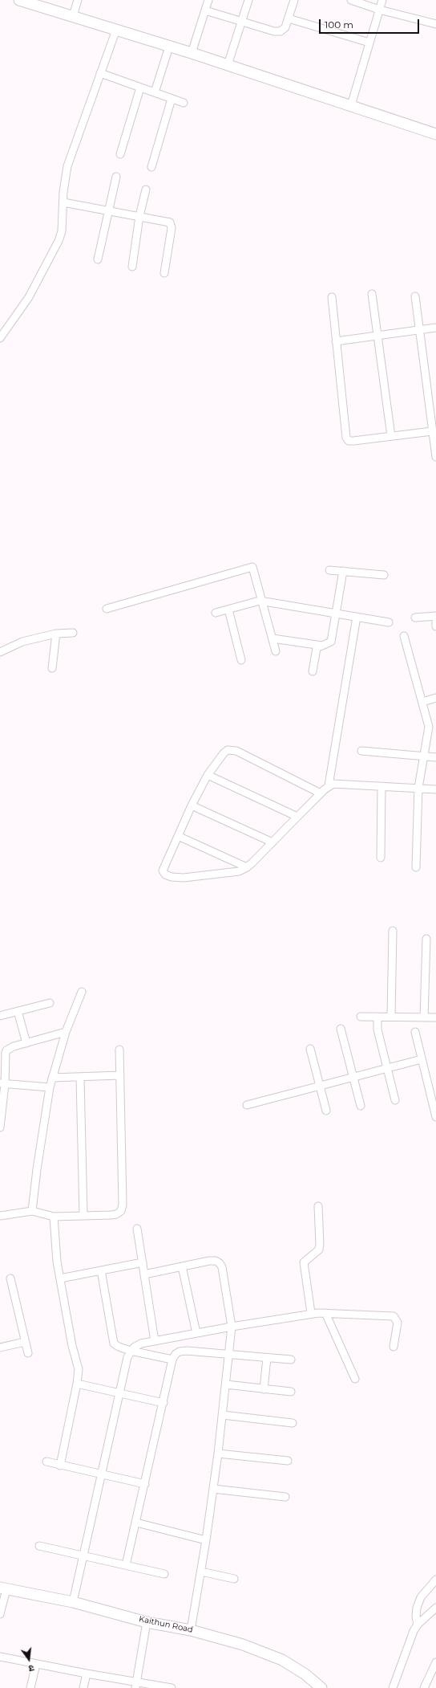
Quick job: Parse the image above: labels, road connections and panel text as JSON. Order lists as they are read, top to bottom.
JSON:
{
  "streets": {
    "street": ["Kaithun Road"]
  },
  "scale_bar": "100 m",
  "north": "bottom"
}
